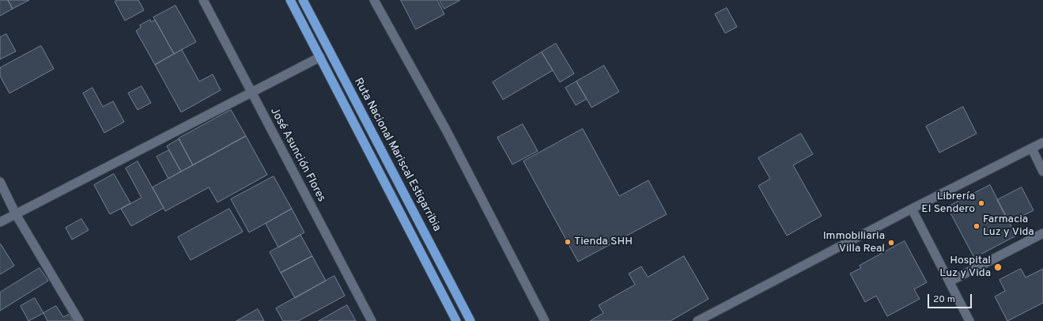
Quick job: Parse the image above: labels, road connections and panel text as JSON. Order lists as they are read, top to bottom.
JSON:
{
  "streets": {
    "highway": ["Ruta Nacional Mariscal Estigarribia"],
    "street": ["José Asunción Flores"]
  },
  "places": [
    "Librería El Sendero",
    "Farmacia Luz y Vida",
    "Tienda SHH",
    "Immobiliaria Villa Real",
    "Hospital Luz y Vida"
  ],
  "scale_bar": "20 m"
}
